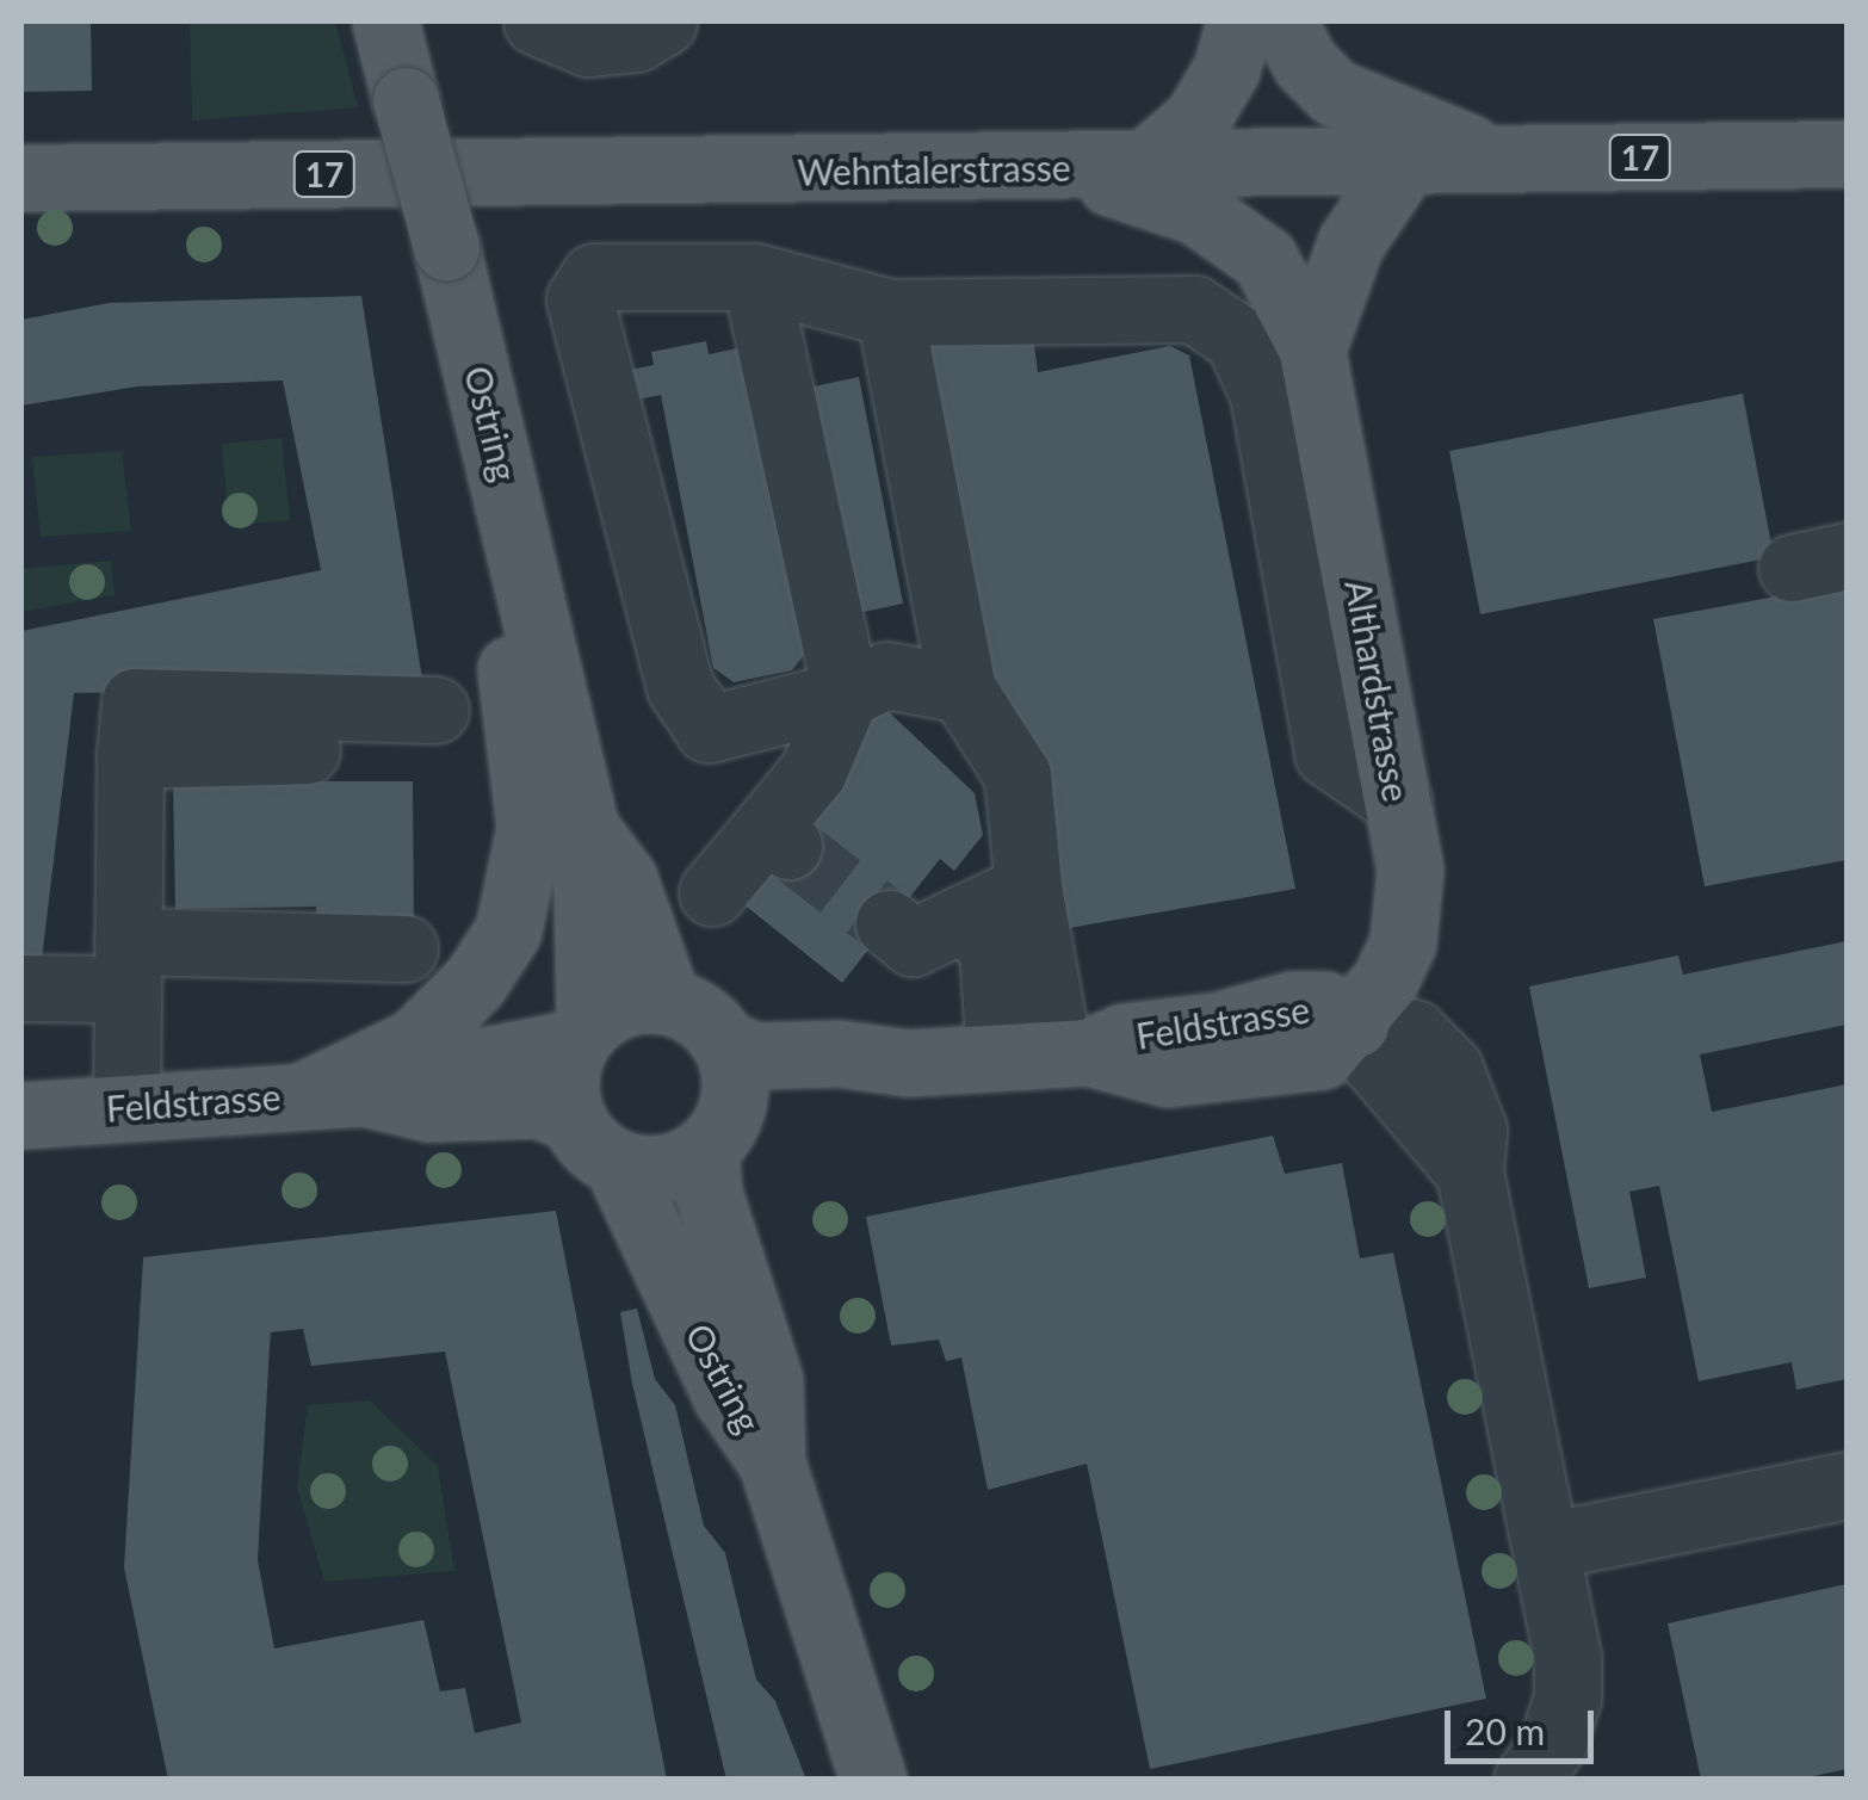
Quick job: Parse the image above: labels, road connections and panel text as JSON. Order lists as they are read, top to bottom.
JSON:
{
  "streets": {
    "main road": [
      "17",
      "Wehntalerstrasse",
      "Ostring",
      "Althardstrasse",
      "Feldstrasse"
    ]
  },
  "crossings": [
    ["Wehntalerstrasse", "Althardstrasse"],
    ["Ostring", "Feldstrasse"],
    ["Althardstrasse", "Feldstrasse"]
  ],
  "scale_bar": "20 m"
}
